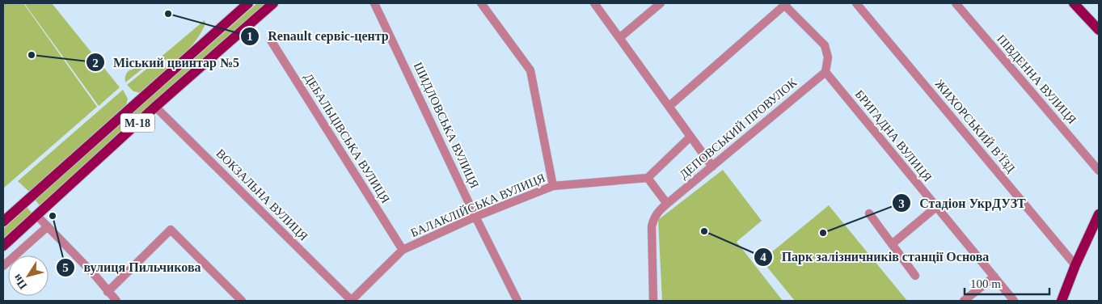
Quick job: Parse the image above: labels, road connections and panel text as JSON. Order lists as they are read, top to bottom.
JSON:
{
  "streets": {
    "main road": ["М-18"],
    "street": [
      "ПІВДЕННА ВУЛИЦЯ",
      "ШИДЛОВСЬКА ВУЛИЦЯ",
      "ЖИХОРСЬКИЙ В’ЇЗД",
      "ДЕПОВСЬКИЙ ПРОВУЛОК",
      "БРИГАДНА ВУЛИЦЯ",
      "ДЕБАЛЬЦІВСЬКА ВУЛИЦЯ",
      "ВОКЗАЛЬНА ВУЛИЦЯ",
      "БАЛАКЛІЙСЬКА ВУЛИЦЯ"
    ]
  },
  "crossings": [
    ["М-18", "ВОКЗАЛЬНА ВУЛИЦЯ"],
    ["ШИДЛОВСЬКА ВУЛИЦЯ", "БАЛАКЛІЙСЬКА ВУЛИЦЯ"],
    ["ДЕПОВСЬКИЙ ПРОВУЛОК", "БРИГАДНА ВУЛИЦЯ"],
    ["ДЕБАЛЬЦІВСЬКА ВУЛИЦЯ", "БАЛАКЛІЙСЬКА ВУЛИЦЯ"],
    ["ВОКЗАЛЬНА ВУЛИЦЯ", "БАЛАКЛІЙСЬКА ВУЛИЦЯ"]
  ],
  "places": [
    "Renault сервіс-центр",
    "Міський цвинтар №5",
    "вулиця Пильчикова",
    "Парк залізничників станції Основа",
    "Стадіон УкрДУЗТ"
  ],
  "scale_bar": "100 m",
  "north": "bottom left"
}
